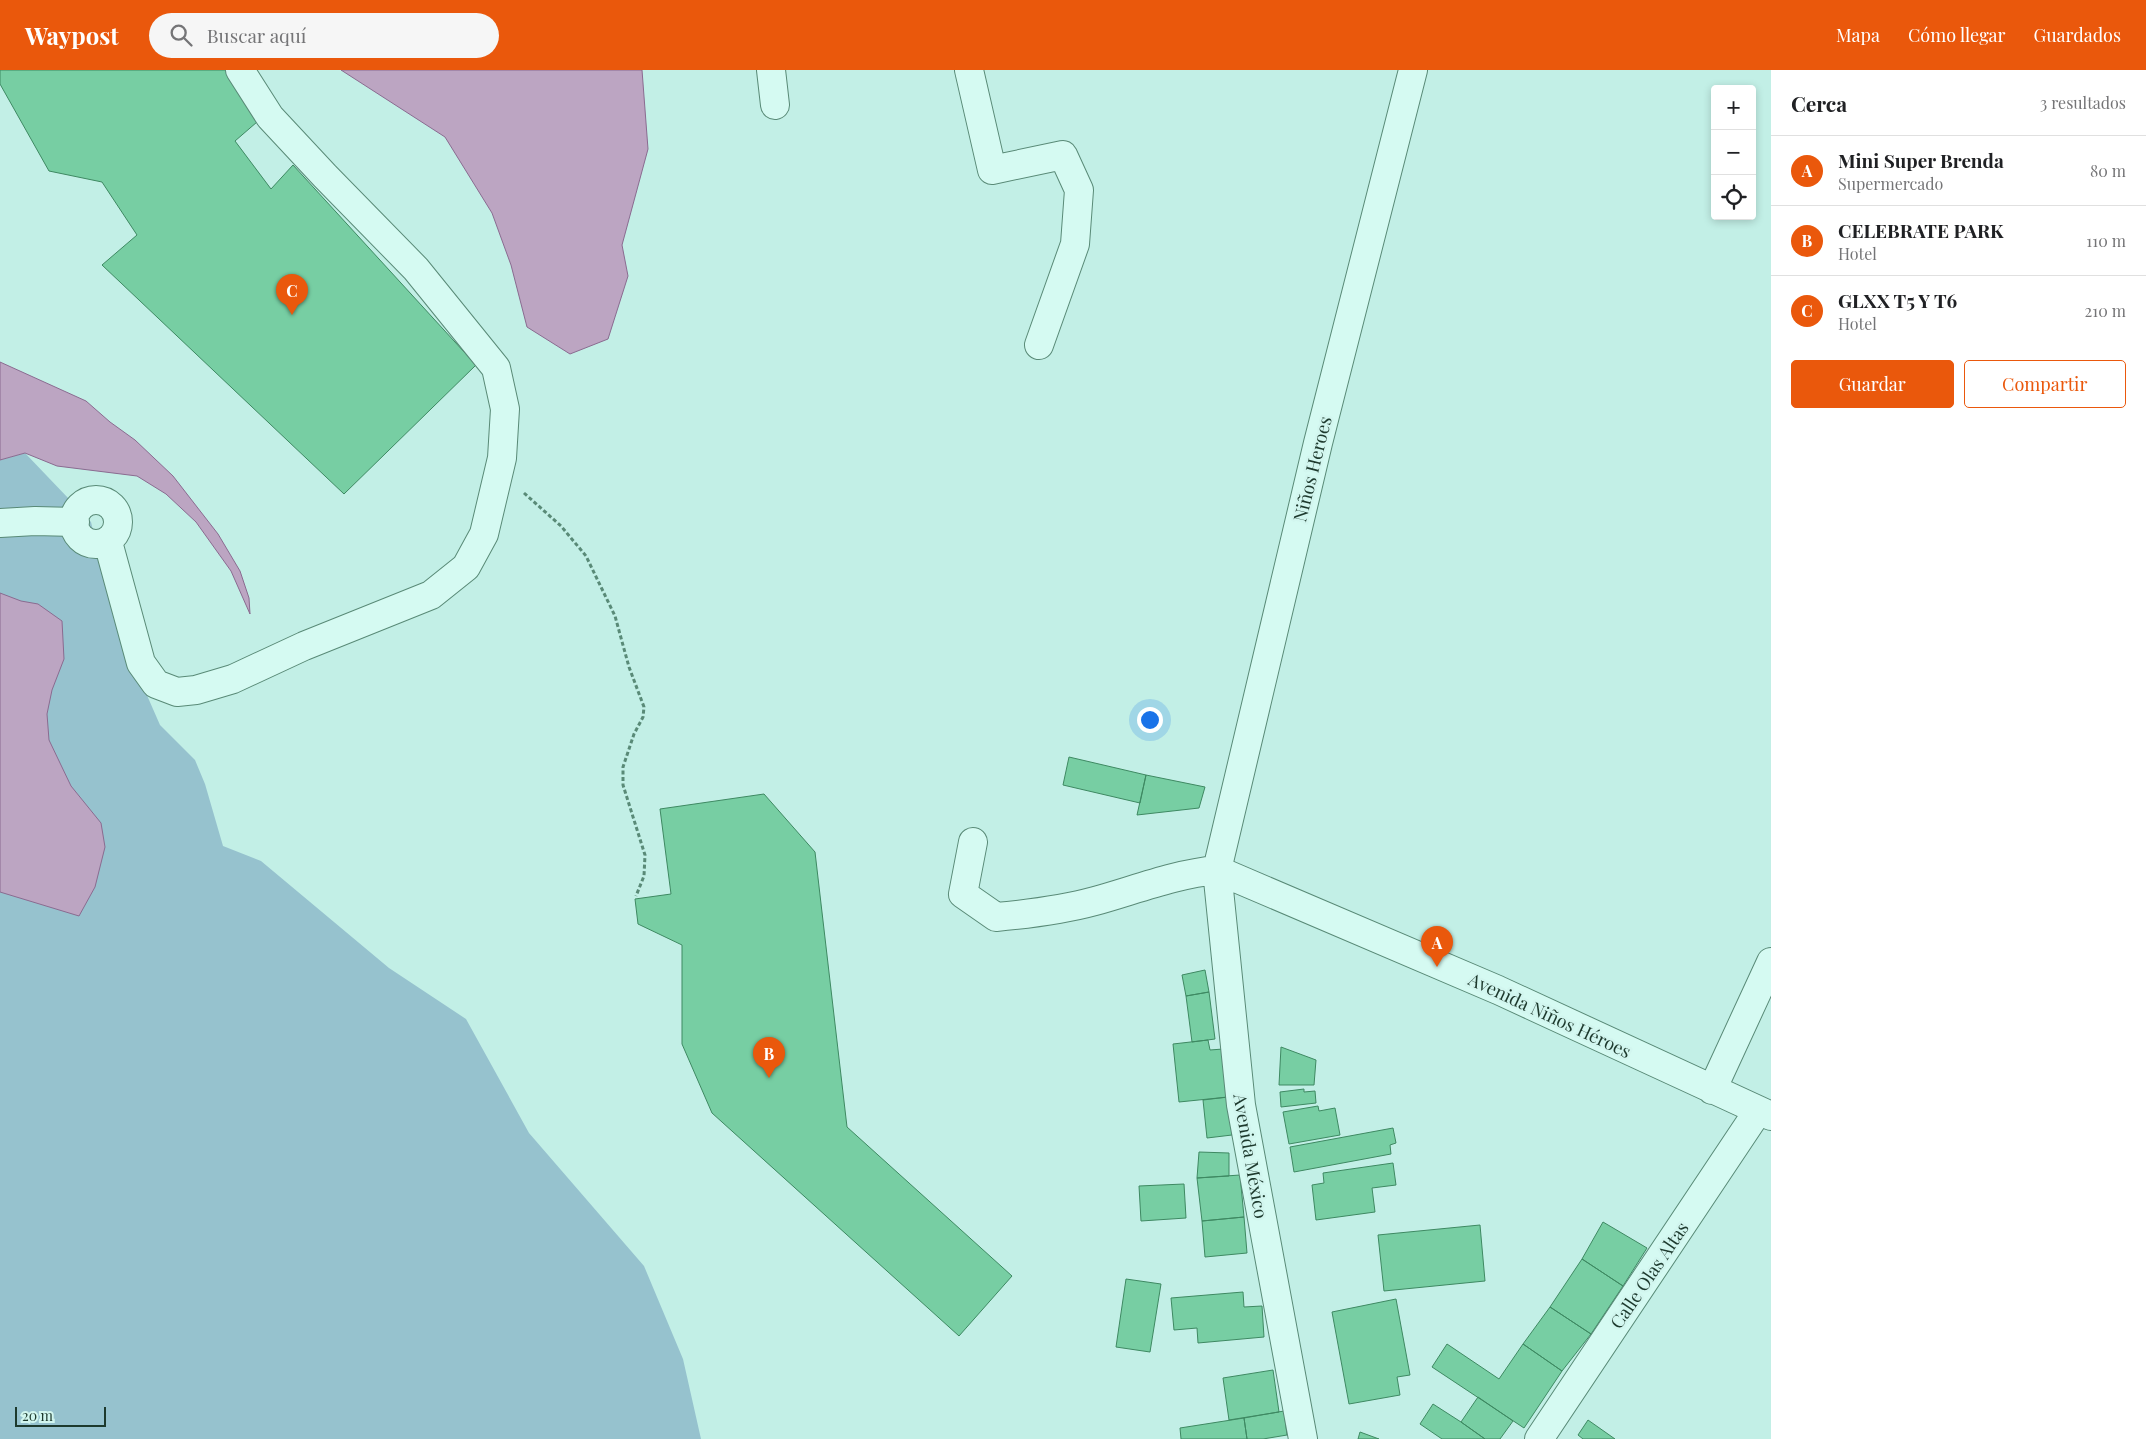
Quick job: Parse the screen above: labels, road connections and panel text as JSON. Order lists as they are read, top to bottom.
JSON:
{
  "streets": {
    "street": [
      "Niños Heroes",
      "Avenida Niños Héroes",
      "Avenida México",
      "Calle Olas Altas"
    ]
  },
  "crossings": [
    ["Niños Heroes", "Avenida Niños Héroes"],
    ["Niños Heroes", "Avenida México"],
    ["Avenida Niños Héroes", "Avenida México"],
    ["Avenida Niños Héroes", "Calle Olas Altas"]
  ],
  "scale_bar": "20 m",
  "page": {
    "header": "Waypost",
    "search": "Buscar aquí",
    "nav": ["Mapa", "Cómo llegar", "Guardados"],
    "heading": ["Cerca", "3 resultados"],
    "map_buttons": ["+", "−"],
    "list": [
      {
        "mark": "A",
        "name": "Mini Super Brenda",
        "note": "Supermercado",
        "value": "80 m"
      },
      {
        "mark": "B",
        "name": "CELEBRATE PARK",
        "note": "Hotel",
        "value": "110 m"
      },
      {
        "mark": "C",
        "name": "GLXX T5 Y T6",
        "note": "Hotel",
        "value": "210 m"
      }
    ],
    "pins": ["C", "A", "B"],
    "buttons": ["Guardar", "Compartir"],
    "scale": "20 m"
  }
}
